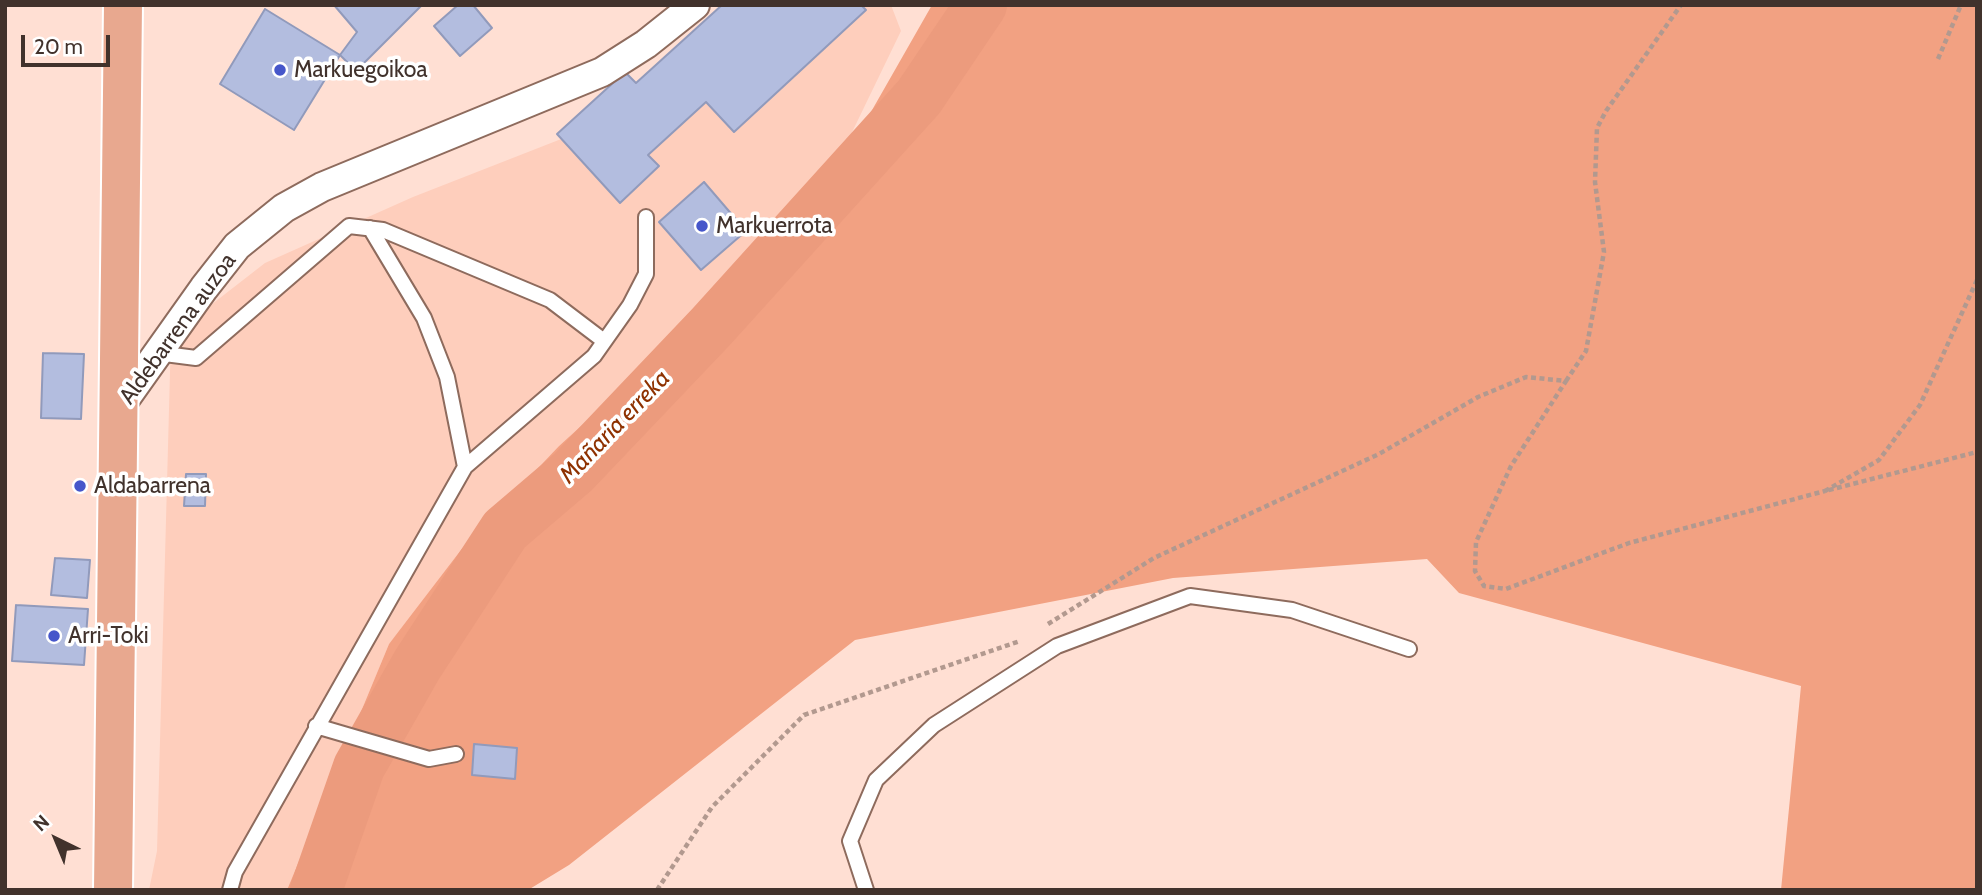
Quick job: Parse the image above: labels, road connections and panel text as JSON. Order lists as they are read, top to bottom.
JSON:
{
  "streets": {
    "main road": ["Aldebarrena auzoa"]
  },
  "water": ["Mañaria erreka"],
  "places": [
    "Markuegoikoa",
    "Markuerrota",
    "Aldabarrena",
    "Arri-Toki"
  ],
  "scale_bar": "20 m",
  "north": "top left"
}
